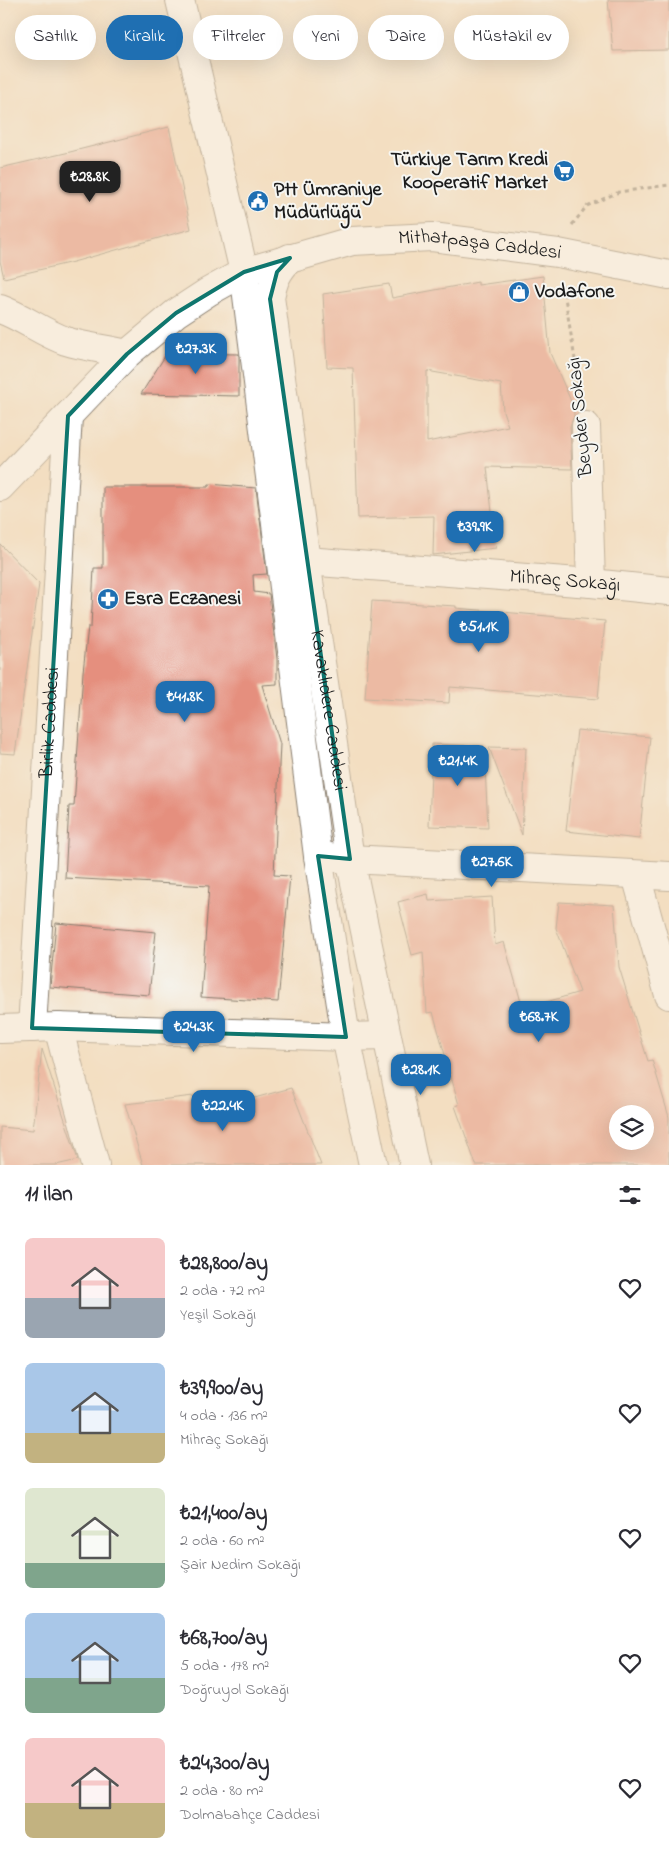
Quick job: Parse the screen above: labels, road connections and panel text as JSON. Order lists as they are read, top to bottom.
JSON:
{
  "streets": {
    "main road": [
      "Mithatpaşa Caddesi",
      "Beyder Sokağı",
      "Mihraç Sokağı",
      "Kavaklıdere Caddesi",
      "Birlik Caddesi"
    ]
  },
  "crossings": [
    ["Mithatpaşa Caddesi", "Beyder Sokağı"],
    ["Mithatpaşa Caddesi", "Kavaklıdere Caddesi"],
    ["Mithatpaşa Caddesi", "Birlik Caddesi"],
    ["Beyder Sokağı", "Mihraç Sokağı"],
    ["Mihraç Sokağı", "Kavaklıdere Caddesi"]
  ],
  "places": {
    "supermarket": ["Türkiye Tarım Kredi Kooperatif Market"],
    "public building": ["Ptt Ümraniye Müdürlüğü"],
    "shop": ["Vodafone"],
    "pharmacy": ["Esra Eczanesi"]
  },
  "page": {
    "chip": [
      "Satılık",
      "Kiralık",
      "Filtreler",
      "Yeni",
      "Daire",
      "Müstakil ev"
    ],
    "price": [
      "₺28.8K",
      "₺27.3K",
      "₺39.9K",
      "₺51.1K",
      "₺41.8K",
      "₺21.4K",
      "₺27.6K",
      "₺68.7K",
      "₺24.3K",
      "₺28.1K",
      "₺22.4K"
    ],
    "heading": "11 ilan",
    "list": [
      {
        "name": "₺28,800/ay",
        "note": "2 oda · 72 m² · Yeşil Sokağı"
      },
      {
        "name": "₺39,900/ay",
        "note": "4 oda · 136 m² · Mihraç Sokağı"
      },
      {
        "name": "₺21,400/ay",
        "note": "2 oda · 60 m² · Şair Nedim Sokağı"
      },
      {
        "name": "₺68,700/ay",
        "note": "5 oda · 178 m² · Doğruyol Sokağı"
      },
      {
        "name": "₺24,300/ay",
        "note": "2 oda · 80 m² · Dolmabahçe Caddesi"
      }
    ]
  }
}
